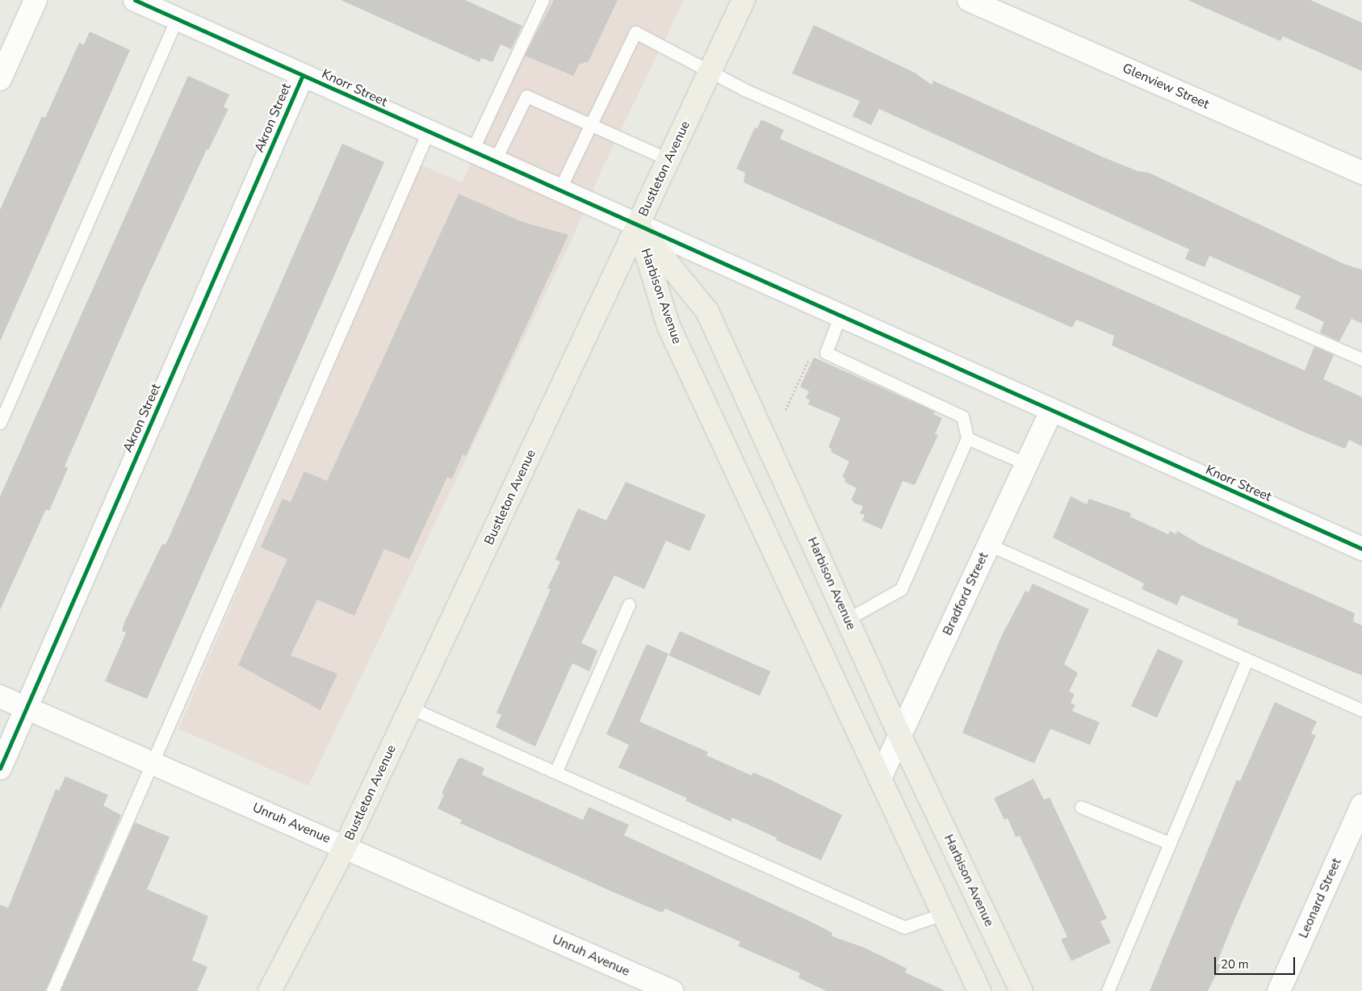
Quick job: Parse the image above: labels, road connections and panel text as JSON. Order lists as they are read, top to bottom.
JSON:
{
  "streets": {
    "main road": ["Bustleton Avenue", "Harbison Avenue"],
    "street": [
      "Glenview Street",
      "Knorr Street",
      "Akron Street",
      "Bradford Street",
      "Unruh Avenue",
      "Leonard Street"
    ]
  },
  "crossings": [
    ["Knorr Street", "Akron Street"],
    ["Knorr Street", "Bustleton Avenue"],
    ["Knorr Street", "Harbison Avenue"],
    ["Knorr Street", "Bradford Street"],
    ["Akron Street", "Unruh Avenue"],
    ["Bustleton Avenue", "Harbison Avenue"],
    ["Bustleton Avenue", "Unruh Avenue"],
    ["Harbison Avenue", "Bradford Street"]
  ],
  "scale_bar": "20 m"
}
